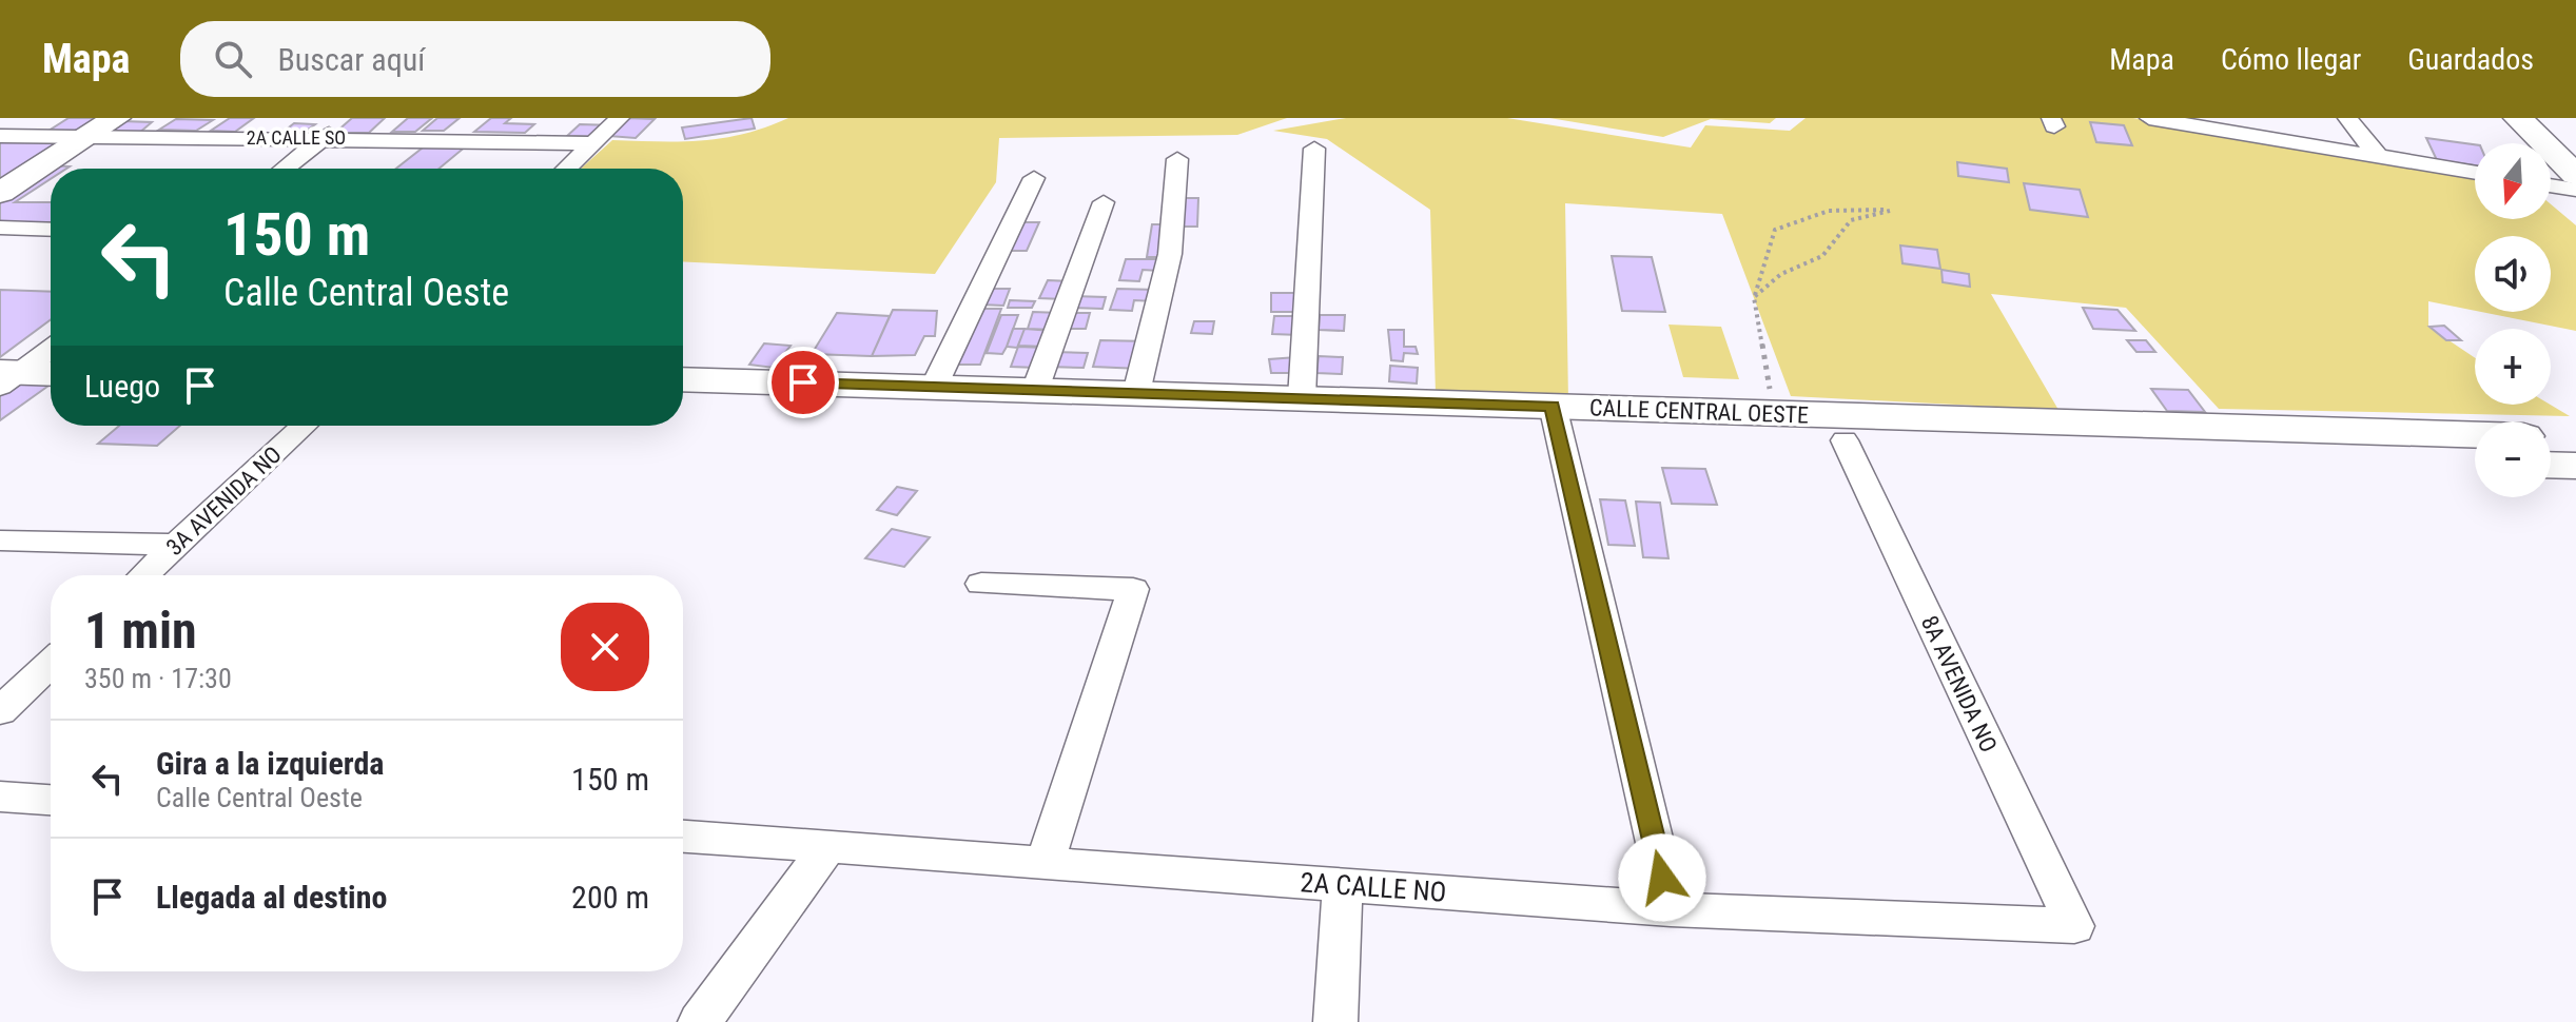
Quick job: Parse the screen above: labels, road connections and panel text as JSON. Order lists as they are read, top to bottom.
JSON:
{
  "streets": {
    "street": [
      "2A CALLE SO",
      "CALLE CENTRAL OESTE",
      "3A AVENIDA NO",
      "8A AVENIDA NO",
      "2A CALLE NO"
    ]
  },
  "crossings": [
    ["CALLE CENTRAL OESTE", "8A AVENIDA NO"],
    ["8A AVENIDA NO", "2A CALLE NO"]
  ],
  "north": "bottom",
  "page": {
    "header": "Mapa",
    "search": "Buscar aquí",
    "nav": ["Mapa", "Cómo llegar", "Guardados"],
    "map_buttons": ["+", "−"],
    "turn": ["150 m", "Calle Central Oeste"],
    "then": "Luego",
    "heading": ["1 min", "350 m · 17:30"],
    "list": [
      {
        "name": "Gira a la izquierda",
        "note": "Calle Central Oeste",
        "value": "150 m"
      },
      {
        "name": "Llegada al destino",
        "value": "200 m"
      }
    ]
  }
}
